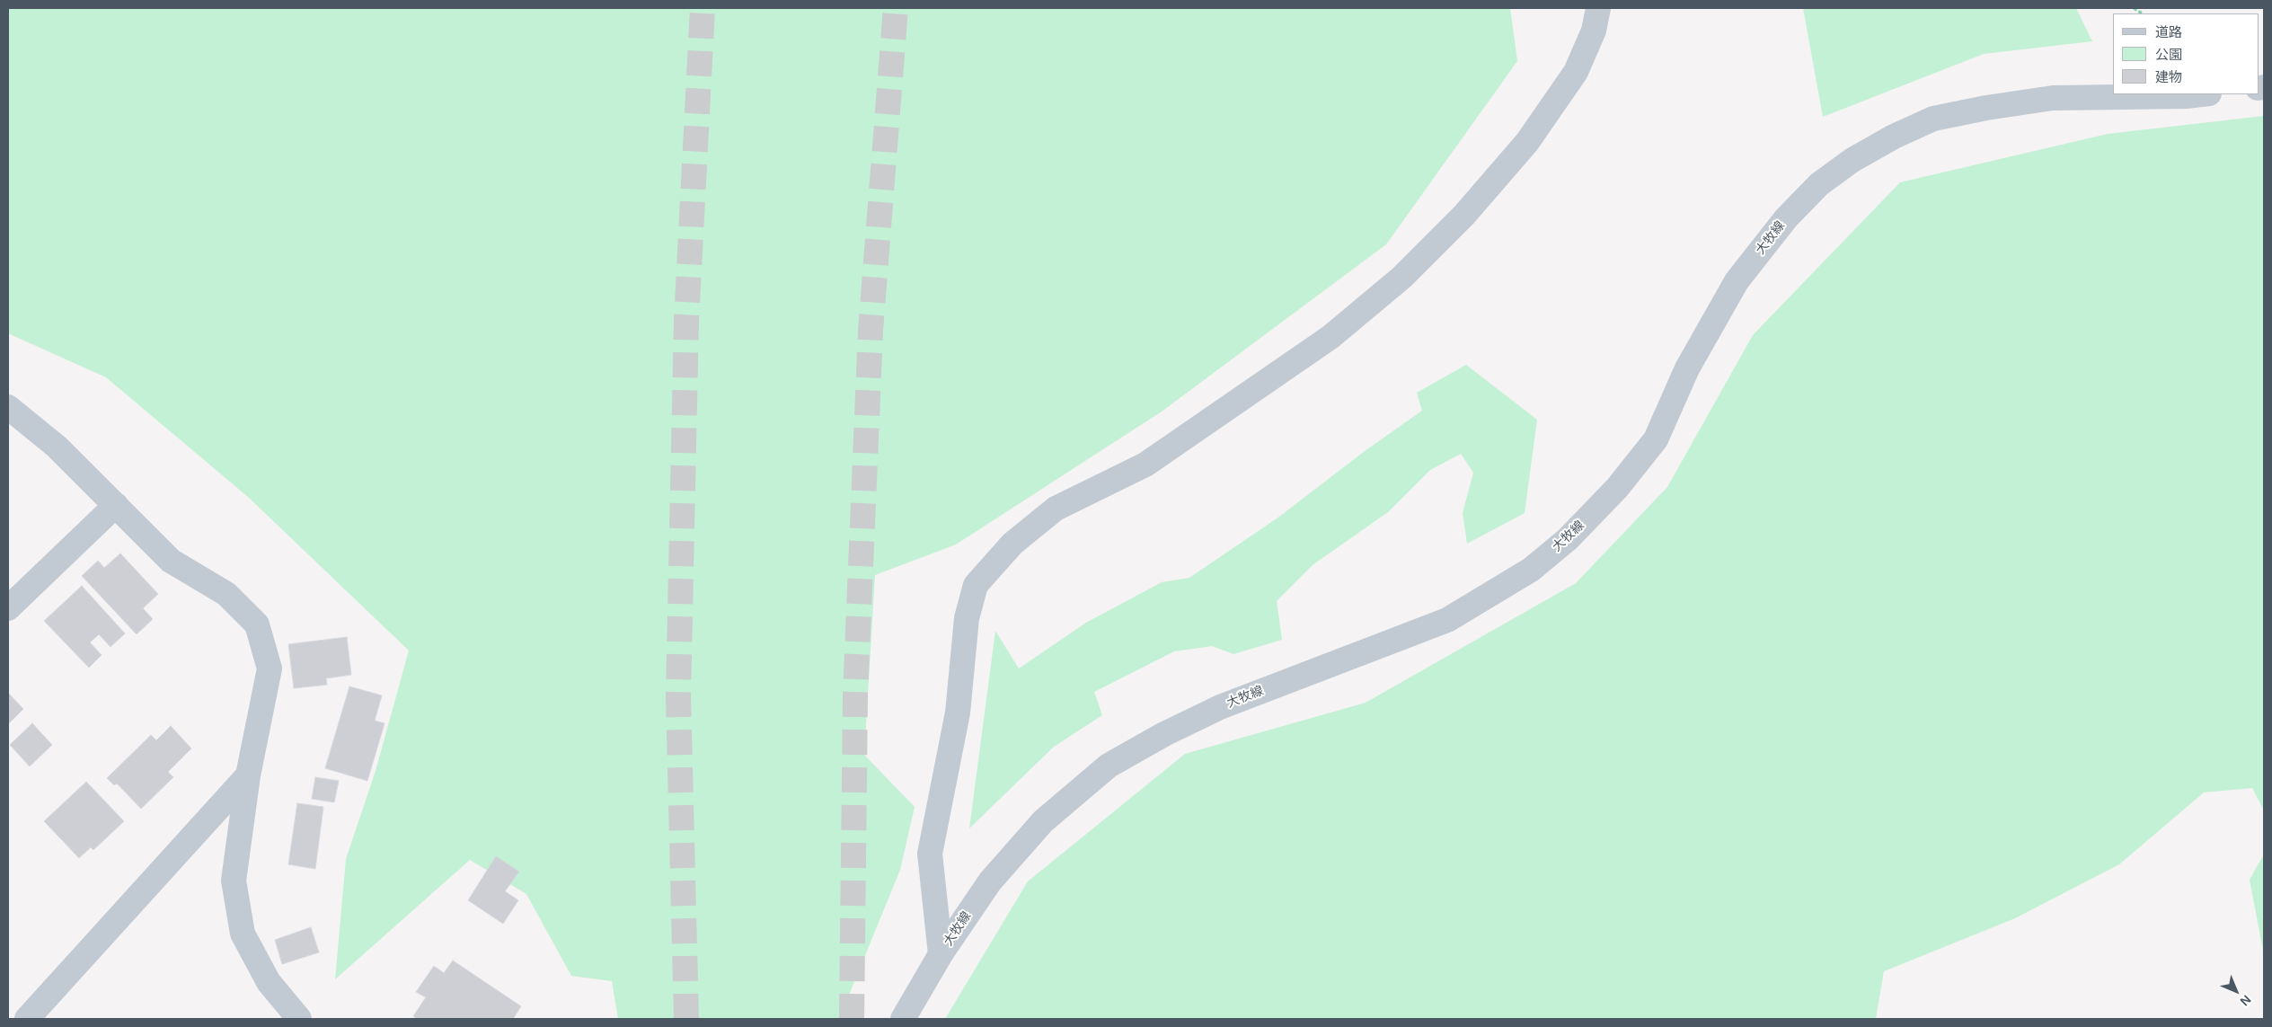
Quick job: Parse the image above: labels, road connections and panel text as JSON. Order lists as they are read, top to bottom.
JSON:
{
  "streets": {
    "street": ["大牧線"]
  },
  "legend": ["道路", "公園", "建物"],
  "north": "bottom right"
}
